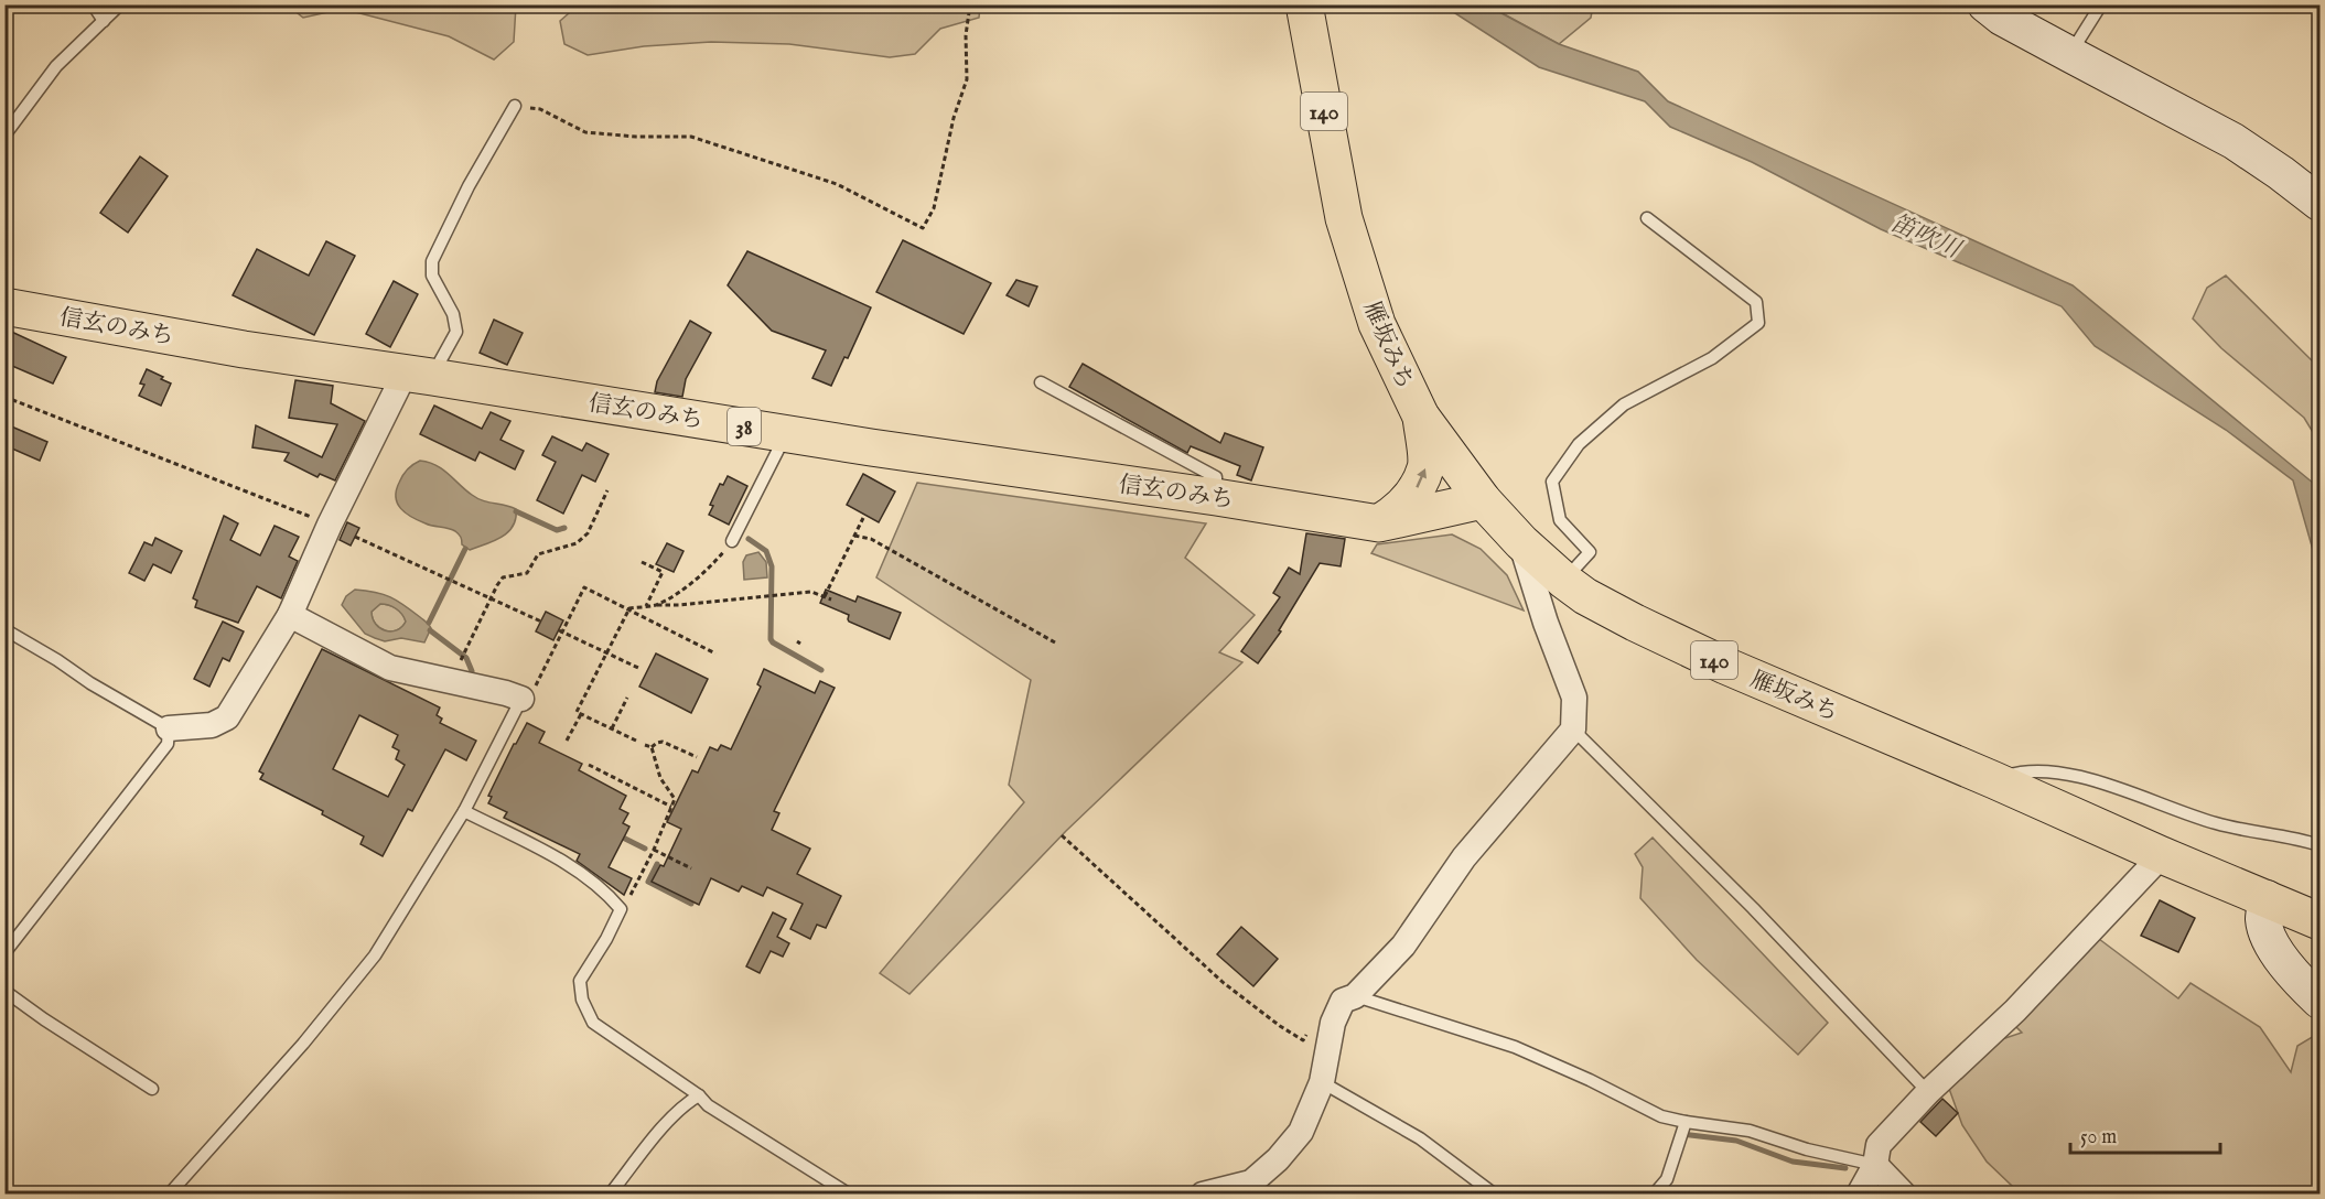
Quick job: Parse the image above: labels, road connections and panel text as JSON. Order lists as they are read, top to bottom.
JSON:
{
  "streets": {
    "main road": [
      "140",
      "信玄のみち",
      "雁坂みち",
      "38"
    ]
  },
  "crossings": [
    ["信玄のみち", "雁坂みち"]
  ],
  "water": ["笛吹川"],
  "scale_bar": "50 m"
}
